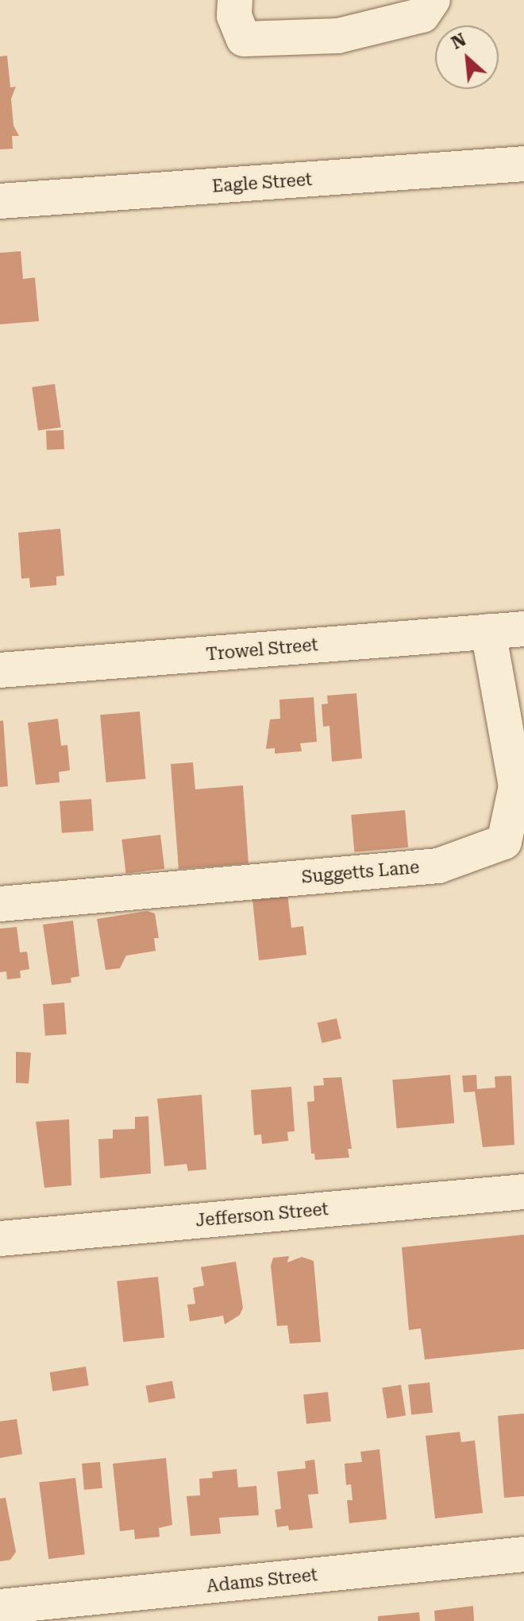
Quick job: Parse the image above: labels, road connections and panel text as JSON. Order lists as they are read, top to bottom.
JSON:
{
  "streets": {
    "street": [
      "Eagle Street",
      "Trowel Street",
      "Suggetts Lane",
      "Jefferson Street",
      "Adams Street"
    ]
  },
  "crossings": [
    ["Trowel Street", "Suggetts Lane"]
  ],
  "north": "top left"
}
